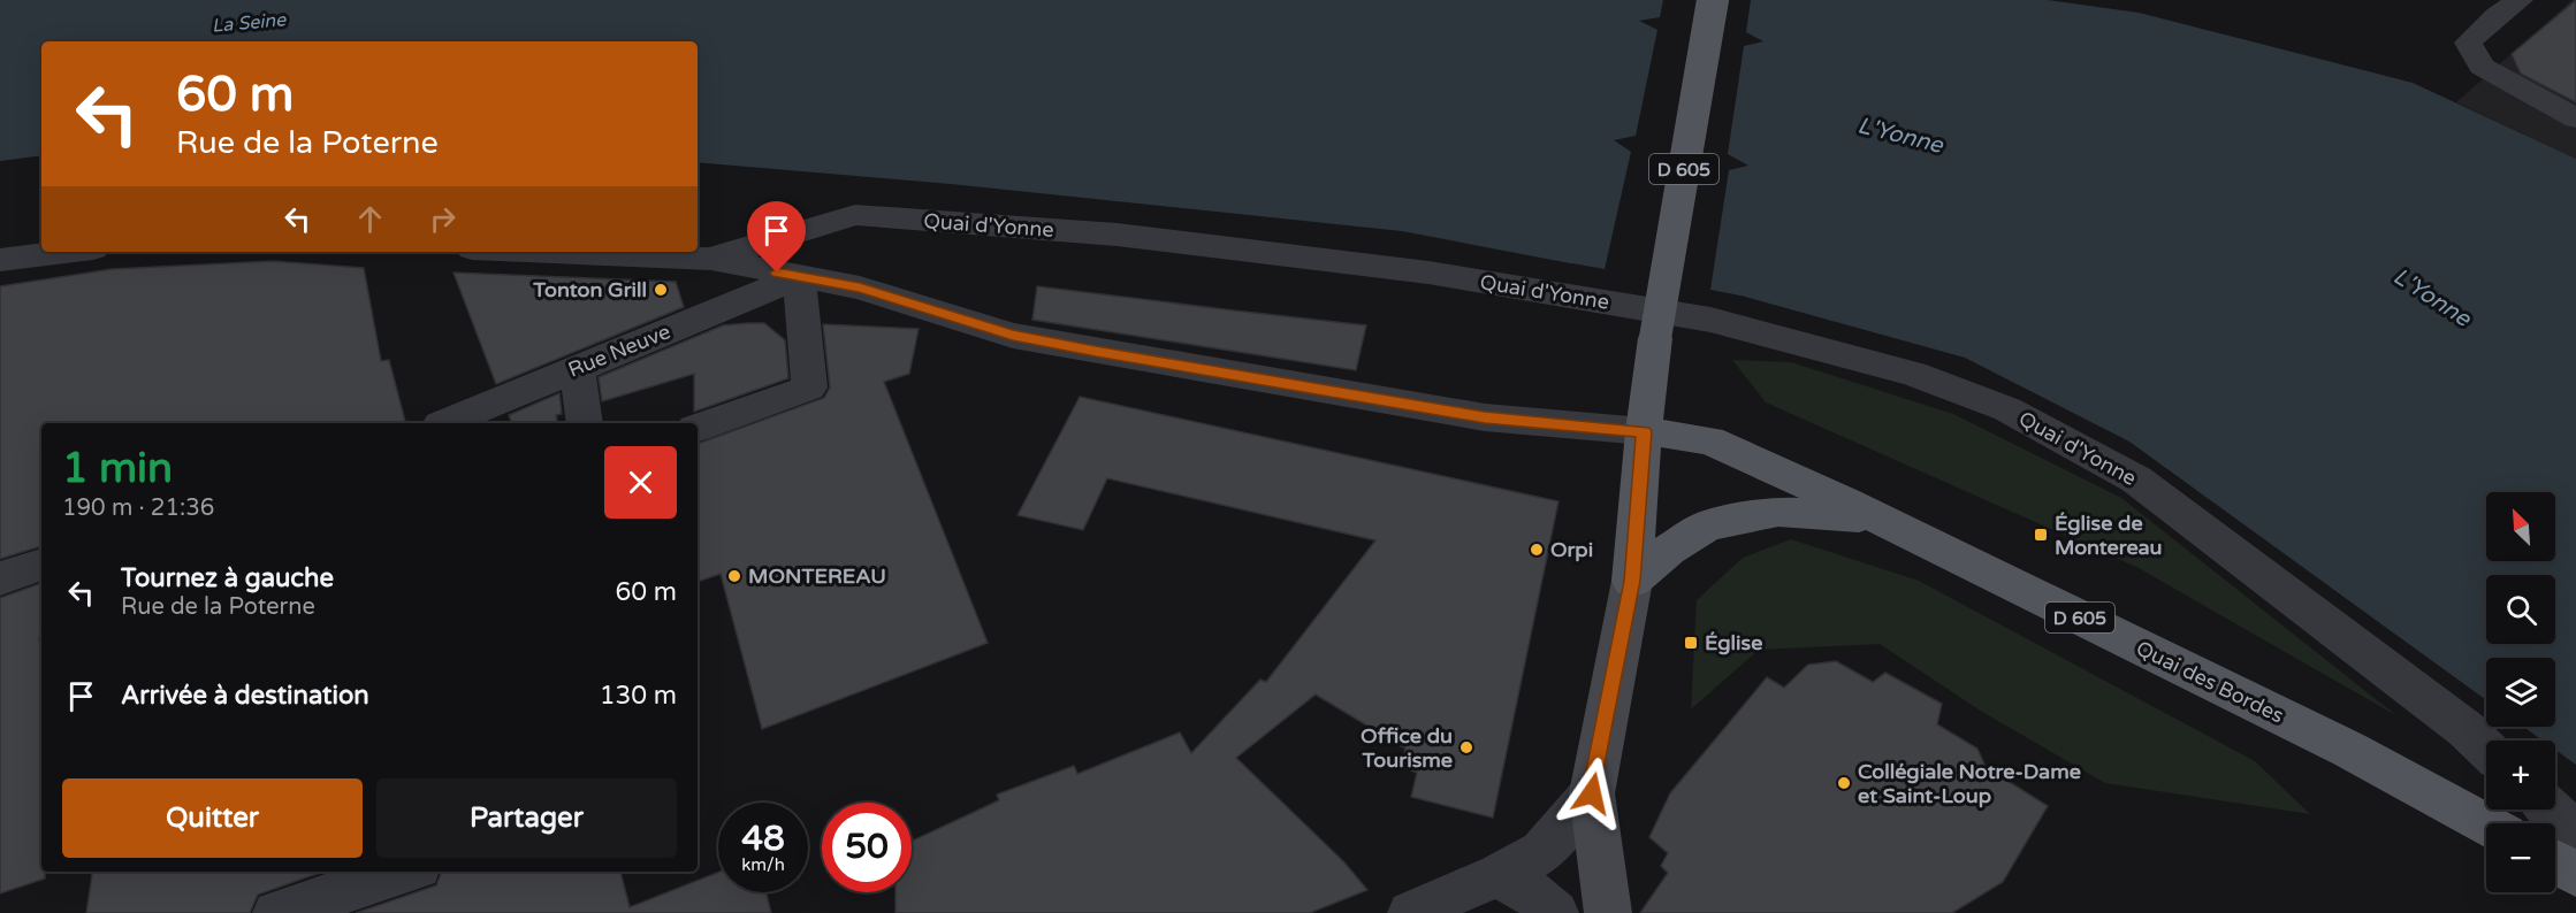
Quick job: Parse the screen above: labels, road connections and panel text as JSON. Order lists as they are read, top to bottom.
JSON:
{
  "streets": {
    "main road": ["D 605", "Quai des Bordes"],
    "street": ["Quai d'Yonne", "Rue Neuve"]
  },
  "crossings": [
    ["D 605", "Quai des Bordes"]
  ],
  "water": ["La Seine", "L'Yonne"],
  "places": {
    "other": [
      "Tonton Grill",
      "Orpi",
      "MONTEREAU",
      "Office du Tourisme",
      "Collégiale Notre-Dame et Saint-Loup"
    ],
    "transit": ["Église de Montereau", "Église"]
  },
  "north": "top left",
  "page": {
    "turn": ["60 m", "Rue de la Poterne"],
    "heading": ["1 min", "190 m · 21:36"],
    "map_buttons": ["+", "−"],
    "list": [
      {
        "name": "Tournez à gauche",
        "note": "Rue de la Poterne",
        "value": "60 m"
      },
      {
        "name": "Arrivée à destination",
        "value": "130 m"
      }
    ],
    "buttons": ["Quitter", "Partager"],
    "speed": "48 km/h",
    "limit": "50"
  }
}
